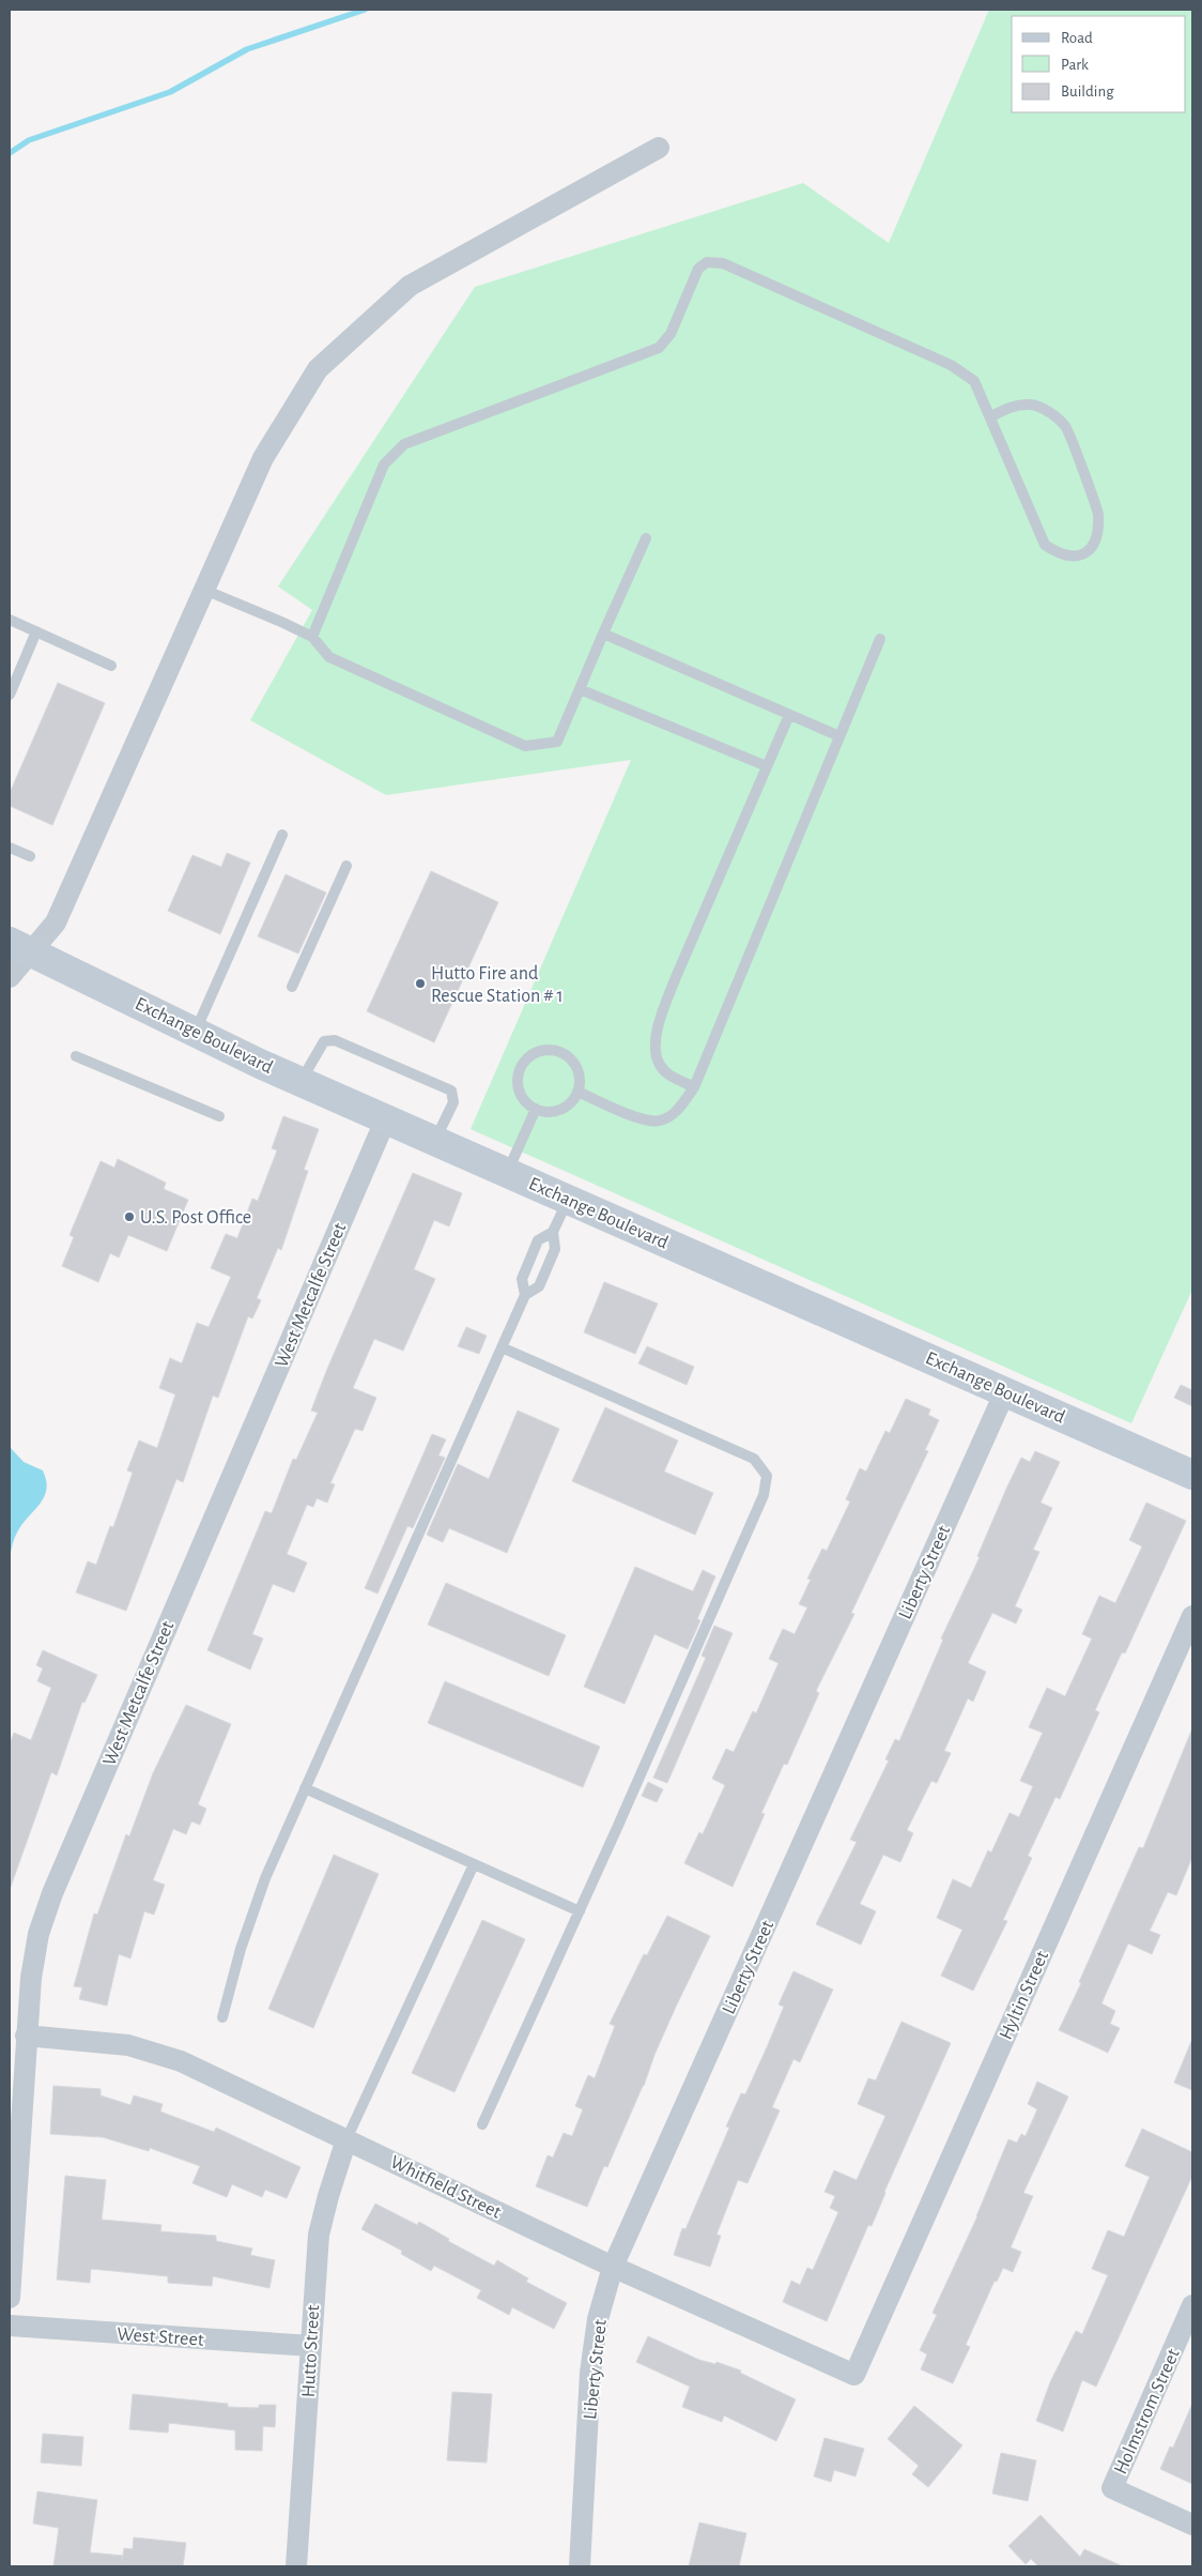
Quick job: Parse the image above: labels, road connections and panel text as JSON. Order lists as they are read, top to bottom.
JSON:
{
  "streets": {
    "street": [
      "Exchange Boulevard",
      "West Metcalfe Street",
      "Liberty Street",
      "Hyltin Street",
      "Whitfield Street",
      "West Street",
      "Hutto Street",
      "Holmstrom Street"
    ]
  },
  "crossings": [
    ["Exchange Boulevard", "West Metcalfe Street"],
    ["Exchange Boulevard", "Liberty Street"],
    ["West Metcalfe Street", "Whitfield Street"],
    ["Liberty Street", "Whitfield Street"],
    ["Hyltin Street", "Whitfield Street"],
    ["Whitfield Street", "Hutto Street"],
    ["West Street", "Hutto Street"]
  ],
  "places": ["Hutto Fire and Rescue Station # 1", "U.S. Post Office"],
  "legend": ["Road", "Park", "Building"]
}
